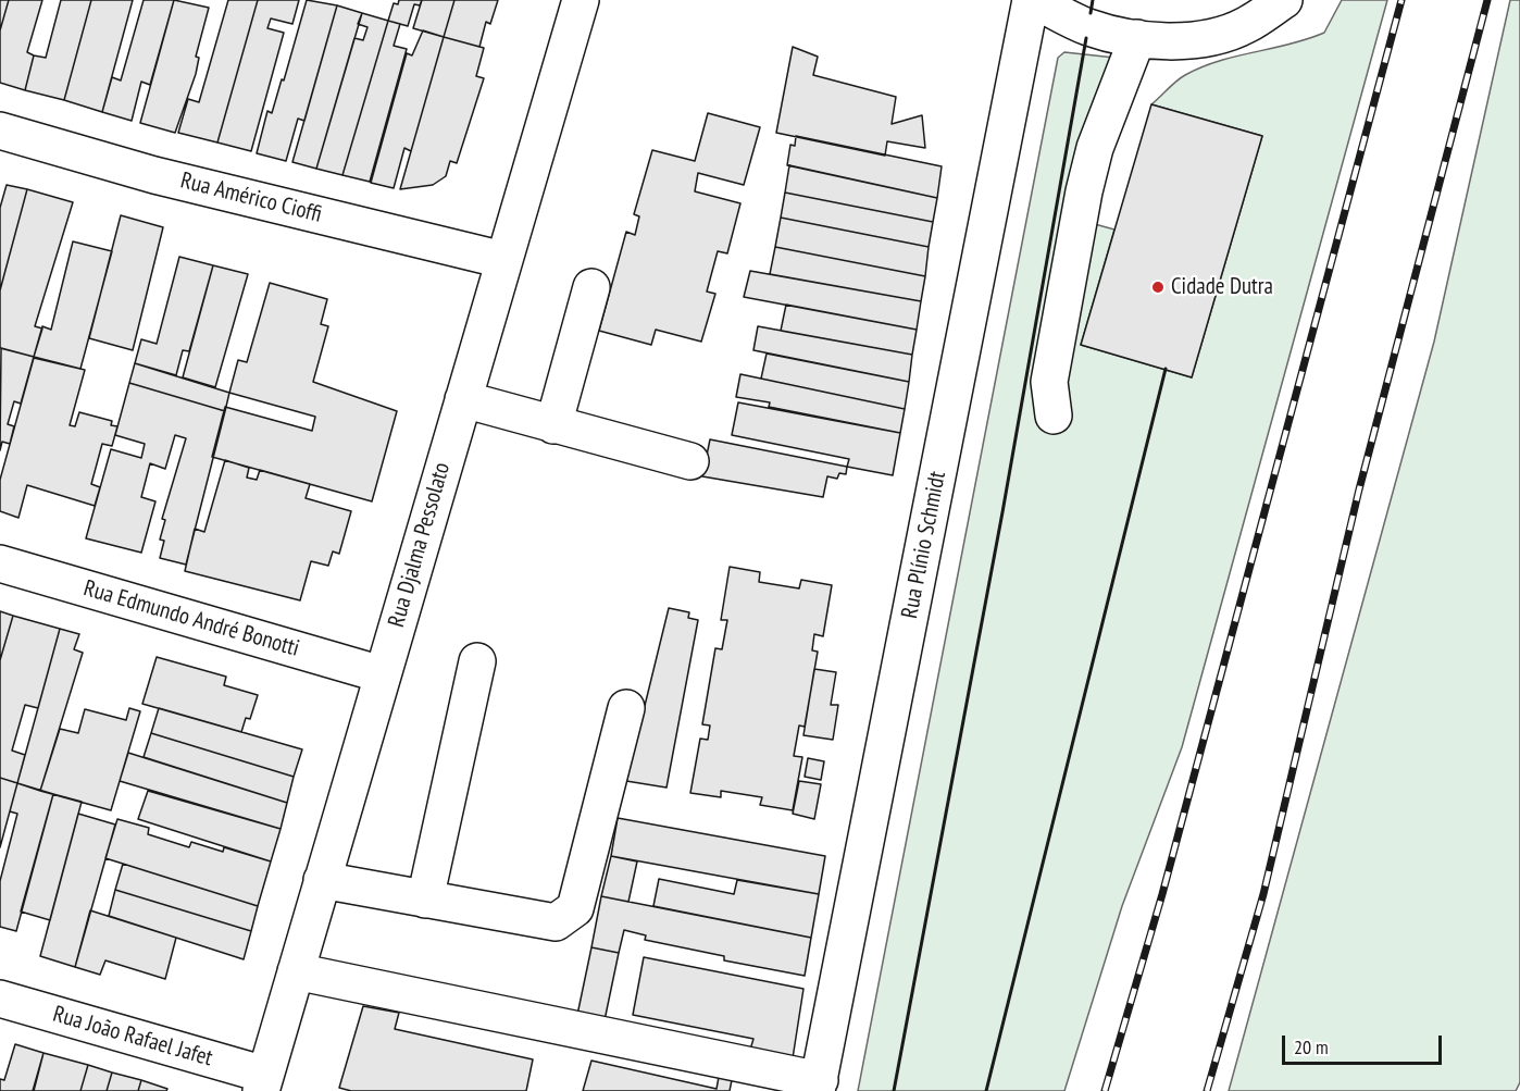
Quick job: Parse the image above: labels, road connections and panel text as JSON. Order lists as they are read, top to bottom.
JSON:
{
  "streets": {
    "street": [
      "Rua Américo Cioffi",
      "Rua Djalma Pessolato",
      "Rua Plínio Schmidt",
      "Rua Edmundo André Bonotti",
      "Rua João Rafael Jafet"
    ]
  },
  "crossings": [
    ["Rua Américo Cioffi", "Rua Djalma Pessolato"],
    ["Rua Djalma Pessolato", "Rua Edmundo André Bonotti"],
    ["Rua Djalma Pessolato", "Rua João Rafael Jafet"]
  ],
  "places": ["Cidade Dutra"],
  "scale_bar": "20 m"
}
